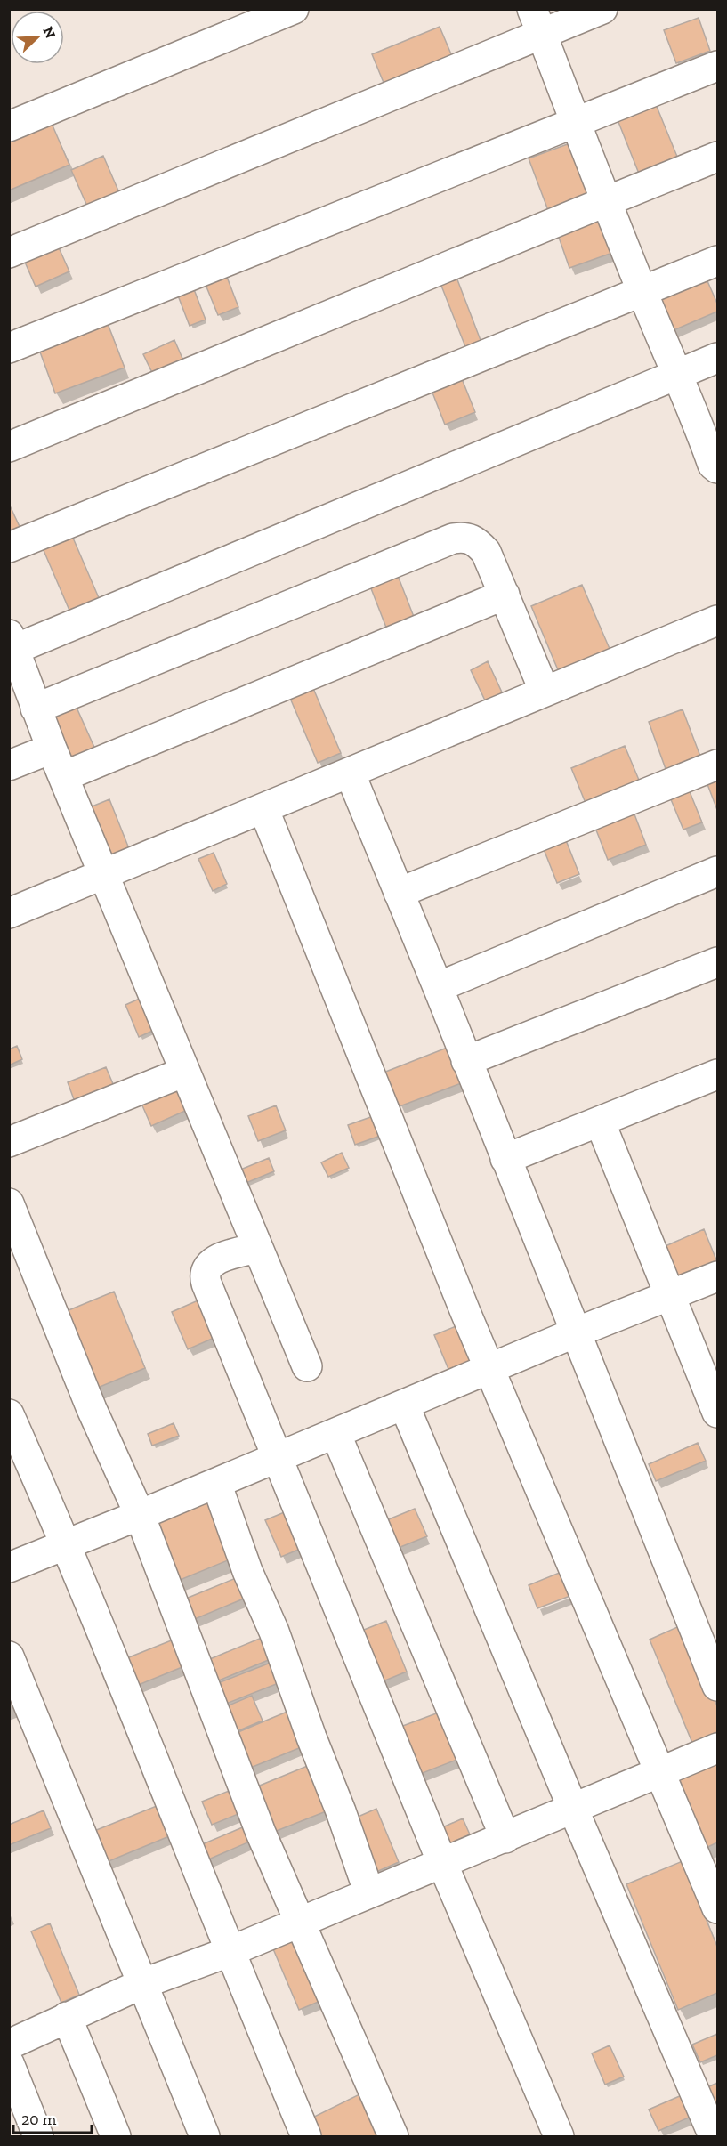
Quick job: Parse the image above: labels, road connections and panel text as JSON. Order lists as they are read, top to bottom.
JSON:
{
  "scale_bar": "20 m",
  "north": "top right"
}
